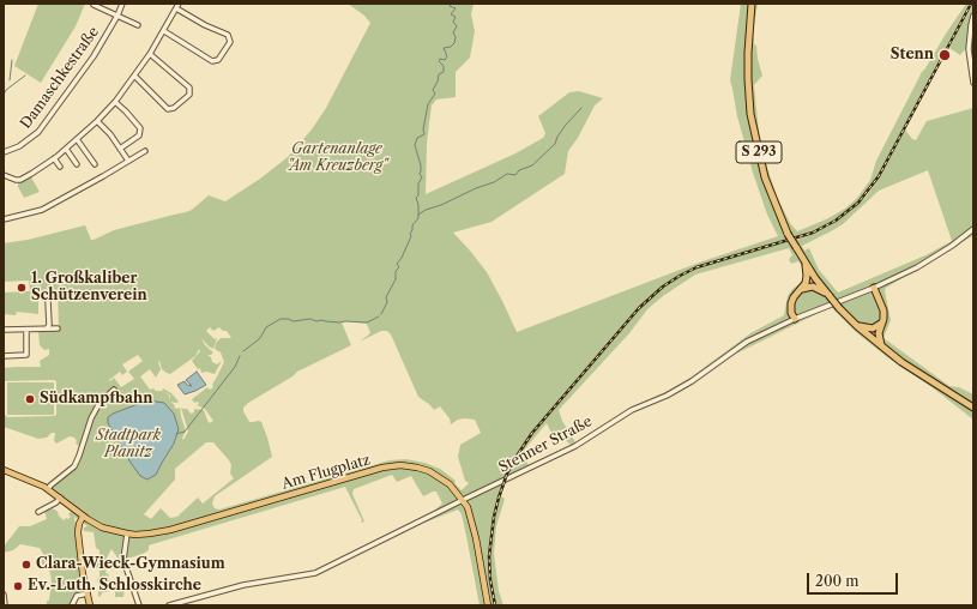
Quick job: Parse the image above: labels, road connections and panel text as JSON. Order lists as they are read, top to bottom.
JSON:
{
  "streets": {
    "highway": ["S 293"],
    "main road": ["Am Flugplatz"],
    "street": ["Damaschkestraße", "Stenner Straße"]
  },
  "crossings": [
    ["Stenner Straße", "Am Flugplatz"]
  ],
  "parks": ["Gartenanlage \"Am Kreuzberg\"", "Stadtpark Planitz"],
  "places": [
    "Stenn",
    "1. Großkaliber Schützenverein",
    "Südkampfbahn",
    "Clara-Wieck-Gymnasium",
    "Ev.-Luth. Schlosskirche"
  ],
  "scale_bar": "200 m"
}
